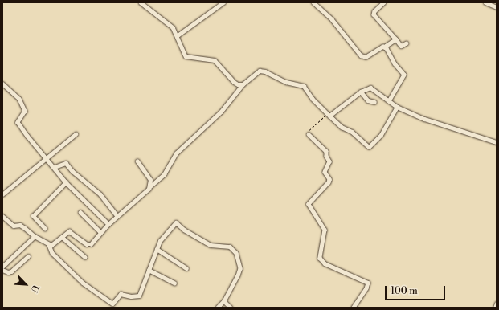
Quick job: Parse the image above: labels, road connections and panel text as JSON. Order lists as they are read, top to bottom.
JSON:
{
  "scale_bar": "100 m",
  "north": "bottom right"
}
